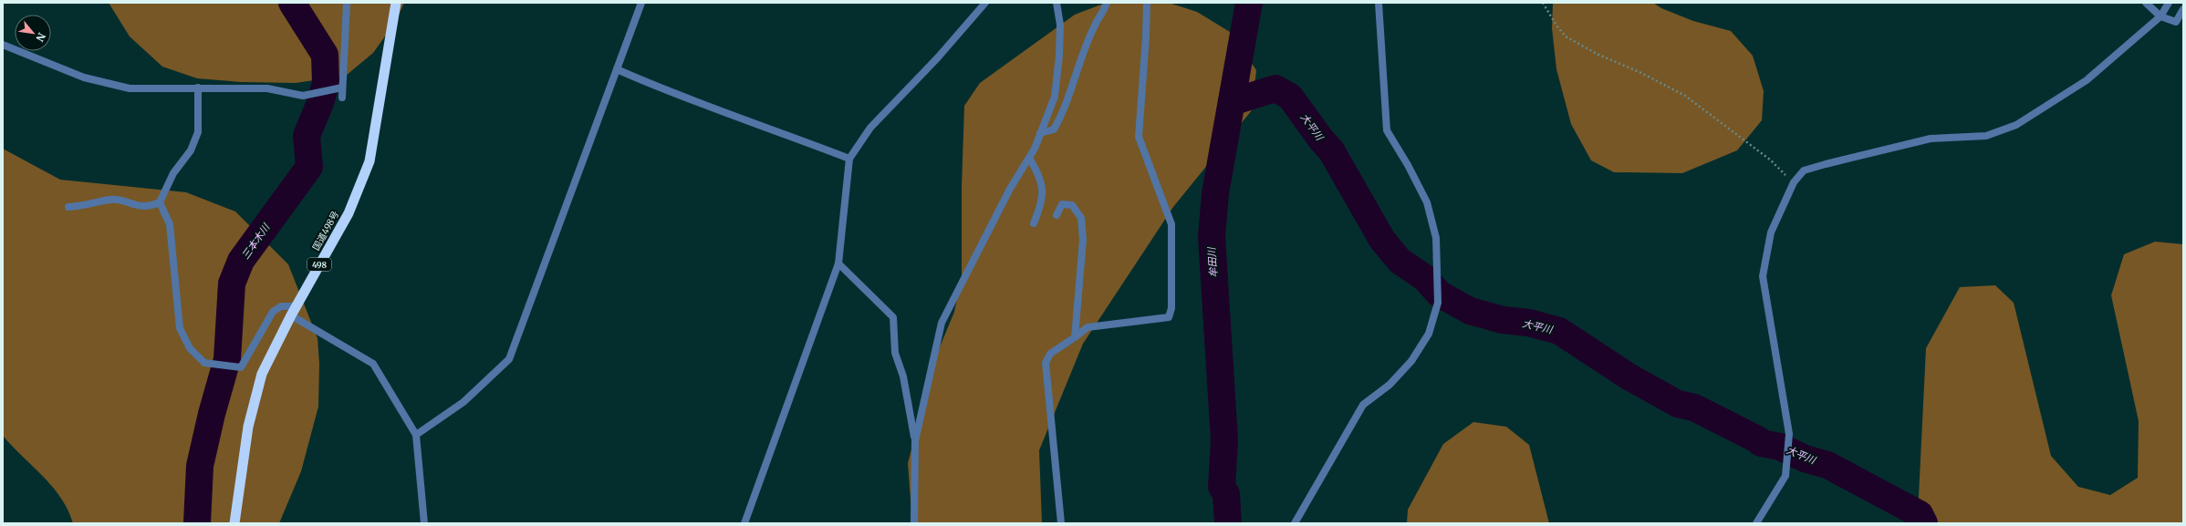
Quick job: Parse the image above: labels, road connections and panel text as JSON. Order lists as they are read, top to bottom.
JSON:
{
  "streets": {
    "highway": ["国道498号", "498"]
  },
  "water": ["大平川", "三本木川", "牟田川"],
  "north": "bottom right"
}
